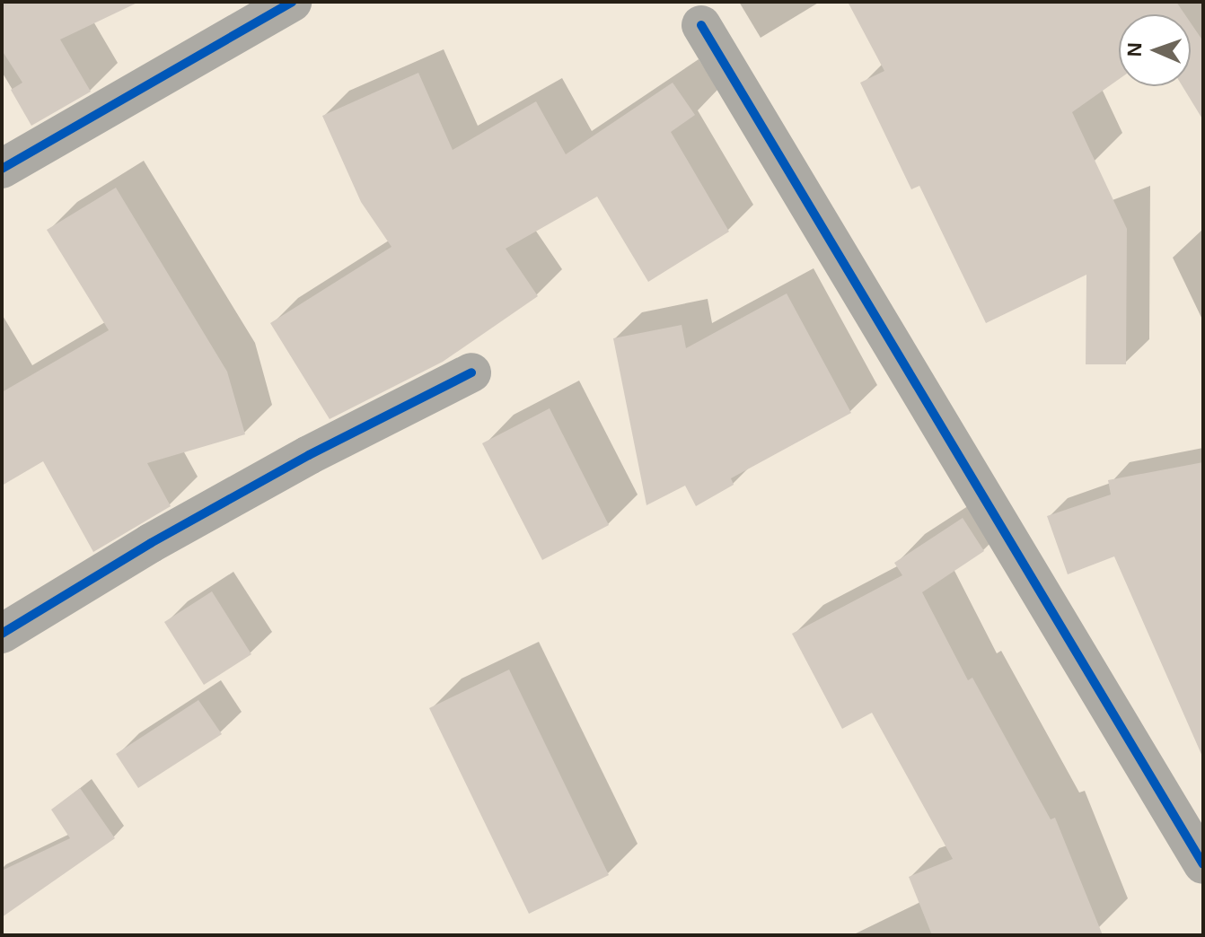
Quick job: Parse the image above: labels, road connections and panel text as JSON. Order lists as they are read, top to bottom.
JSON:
{
  "north": "left"
}
